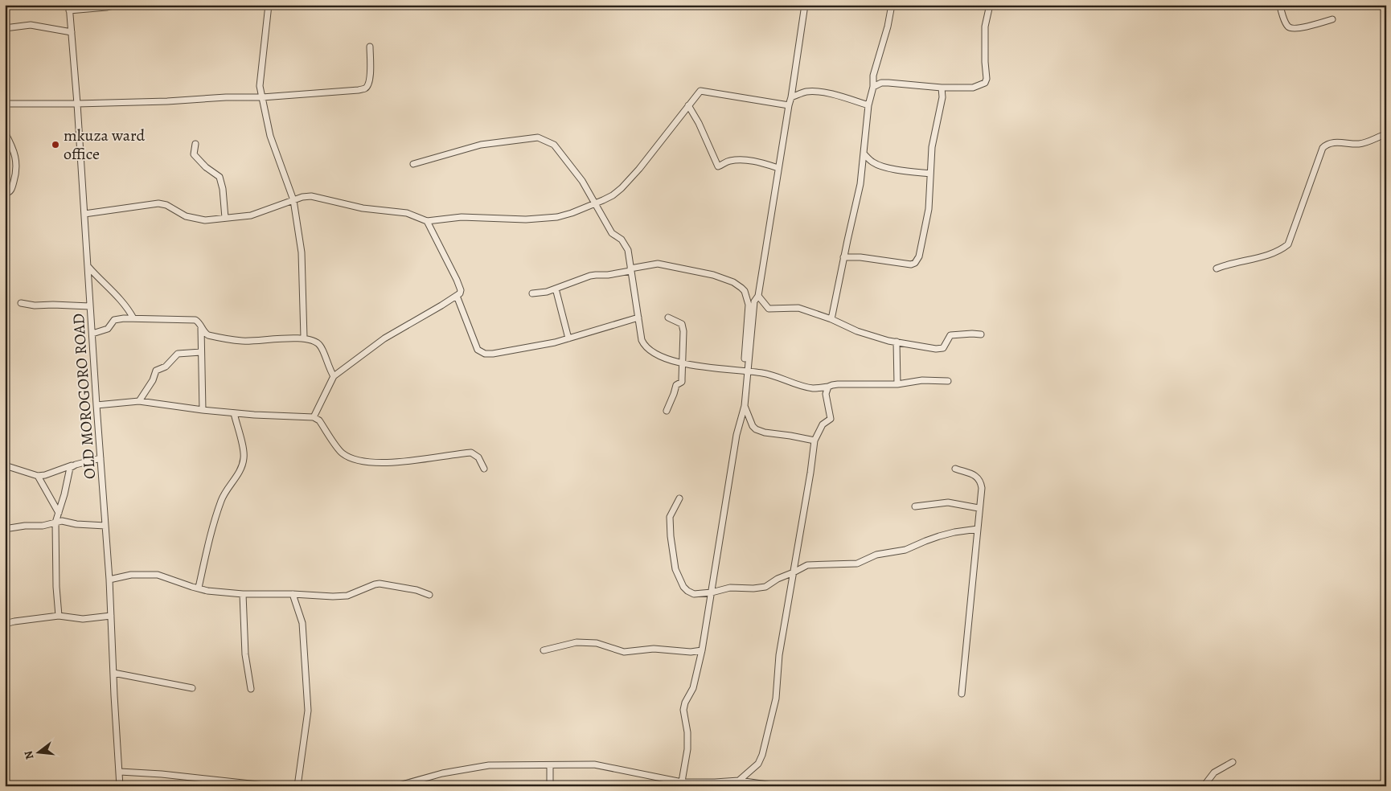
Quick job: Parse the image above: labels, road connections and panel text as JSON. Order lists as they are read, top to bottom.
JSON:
{
  "streets": {
    "street": ["OLD MOROGORO ROAD"]
  },
  "places": ["mkuza ward office"],
  "north": "left"
}
